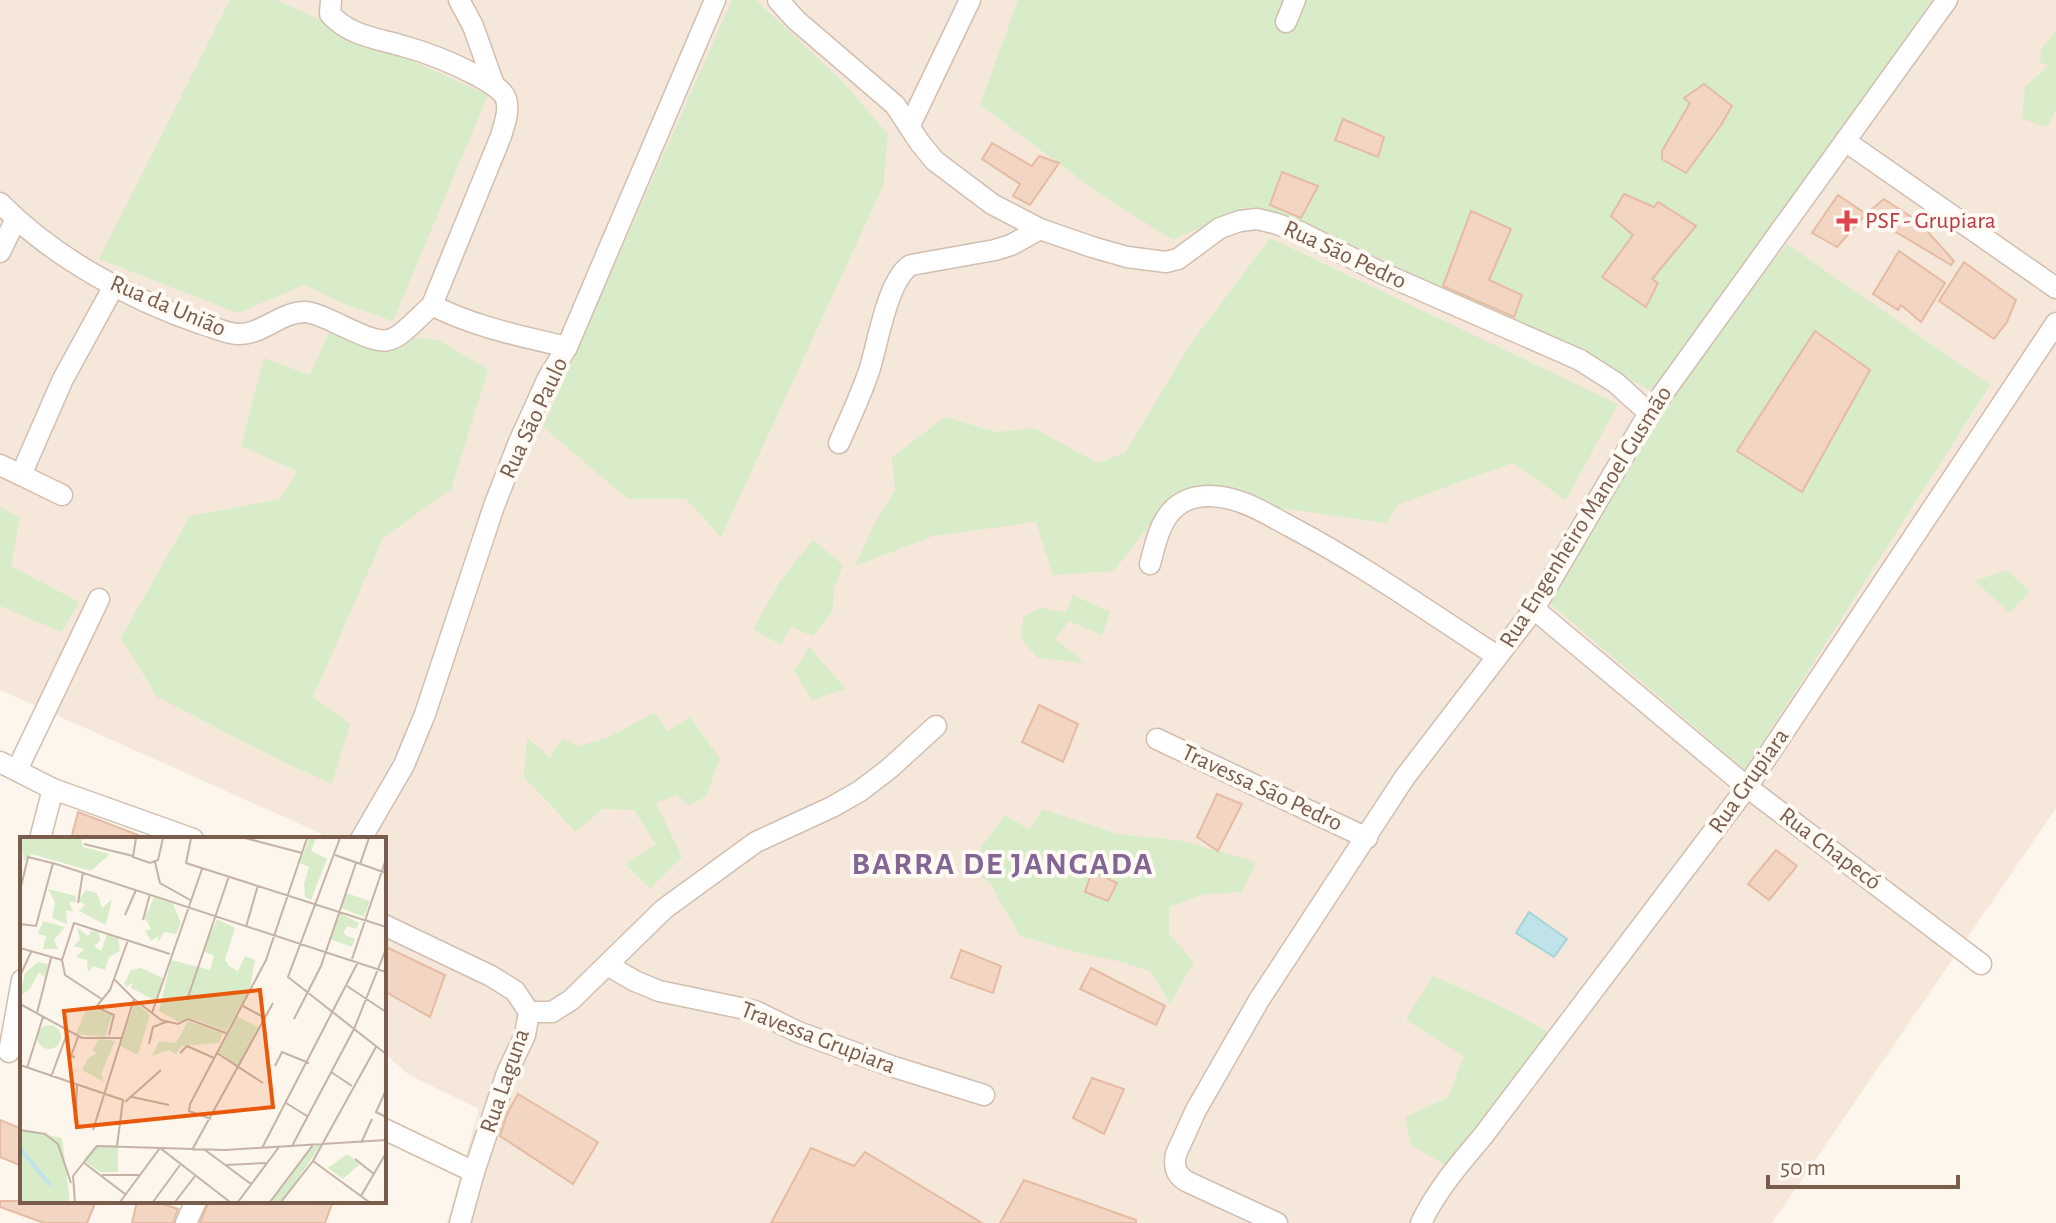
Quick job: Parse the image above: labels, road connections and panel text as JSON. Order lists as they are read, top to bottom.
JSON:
{
  "streets": {
    "street": [
      "Rua São Pedro",
      "Rua da União",
      "Rua São Paulo",
      "Rua Engenheiro Manoel Gusmão",
      "Rua Grupiara",
      "Travessa São Pedro",
      "Rua Chapecó",
      "Travessa Grupiara",
      "Rua Laguna"
    ]
  },
  "crossings": [
    ["Rua São Pedro", "Rua Engenheiro Manoel Gusmão"],
    ["Rua Engenheiro Manoel Gusmão", "Travessa São Pedro"],
    ["Rua Engenheiro Manoel Gusmão", "Rua Chapecó"],
    ["Rua Grupiara", "Rua Chapecó"]
  ],
  "districts": ["BARRA DE JANGADA"],
  "places": {
    "health": ["PSF - Grupiara"]
  },
  "scale_bar": "50 m"
}
